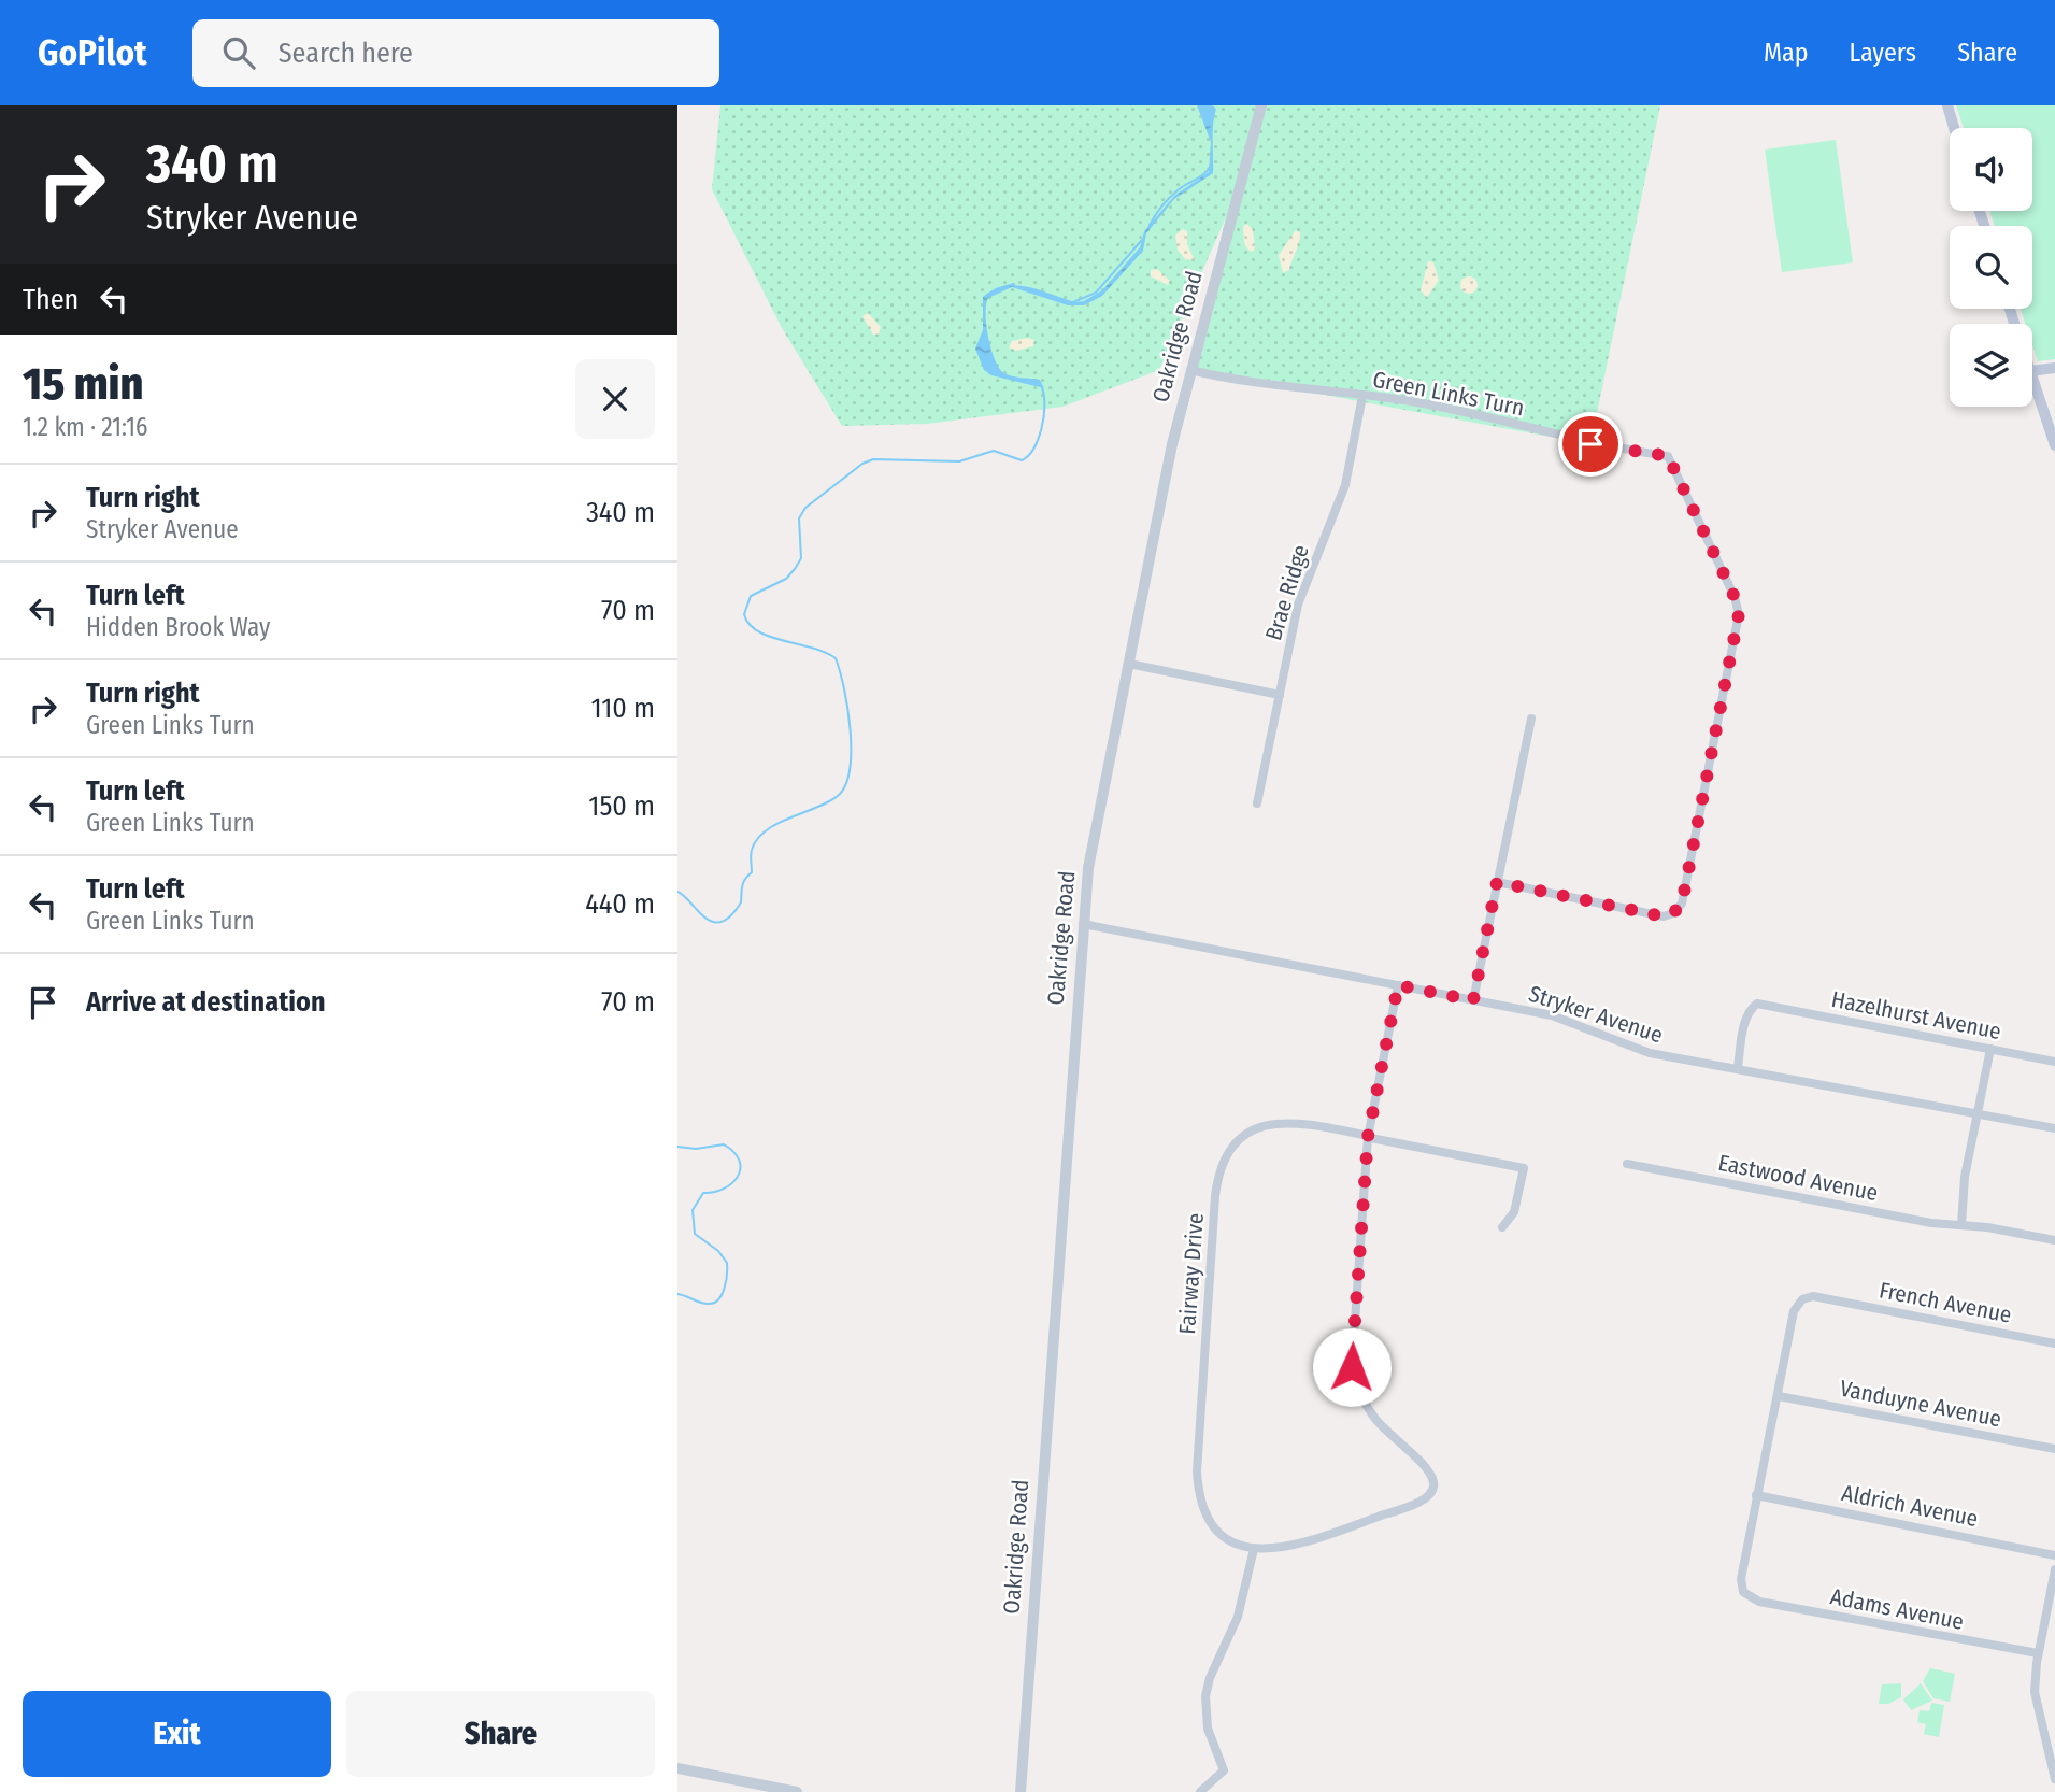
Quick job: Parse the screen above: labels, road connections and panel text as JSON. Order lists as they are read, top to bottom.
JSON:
{
  "streets": {
    "street": [
      "Oakridge Road",
      "Green Links Turn",
      "Brae Ridge",
      "Stryker Avenue",
      "Hazelhurst Avenue",
      "Eastwood Avenue",
      "Fairway Drive",
      "French Avenue",
      "Vanduyne Avenue",
      "Aldrich Avenue",
      "Adams Avenue"
    ]
  },
  "crossings": [
    ["Oakridge Road", "Green Links Turn"],
    ["Oakridge Road", "Stryker Avenue"],
    ["Green Links Turn", "Brae Ridge"],
    ["Stryker Avenue", "Hazelhurst Avenue"],
    ["French Avenue", "Vanduyne Avenue"],
    ["Aldrich Avenue", "Adams Avenue"]
  ],
  "page": {
    "header": "GoPilot",
    "search": "Search here",
    "nav": ["Map", "Layers", "Share"],
    "turn": ["340 m", "Stryker Avenue"],
    "then": "Then",
    "heading": ["15 min", "1.2 km · 21:16"],
    "list": [
      {
        "name": "Turn right",
        "note": "Stryker Avenue",
        "value": "340 m"
      },
      {
        "name": "Turn left",
        "note": "Hidden Brook Way",
        "value": "70 m"
      },
      {
        "name": "Turn right",
        "note": "Green Links Turn",
        "value": "110 m"
      },
      {
        "name": "Turn left",
        "note": "Green Links Turn",
        "value": "150 m"
      },
      {
        "name": "Turn left",
        "note": "Green Links Turn",
        "value": "440 m"
      },
      {
        "name": "Arrive at destination",
        "value": "70 m"
      }
    ],
    "buttons": ["Exit", "Share"]
  }
}
